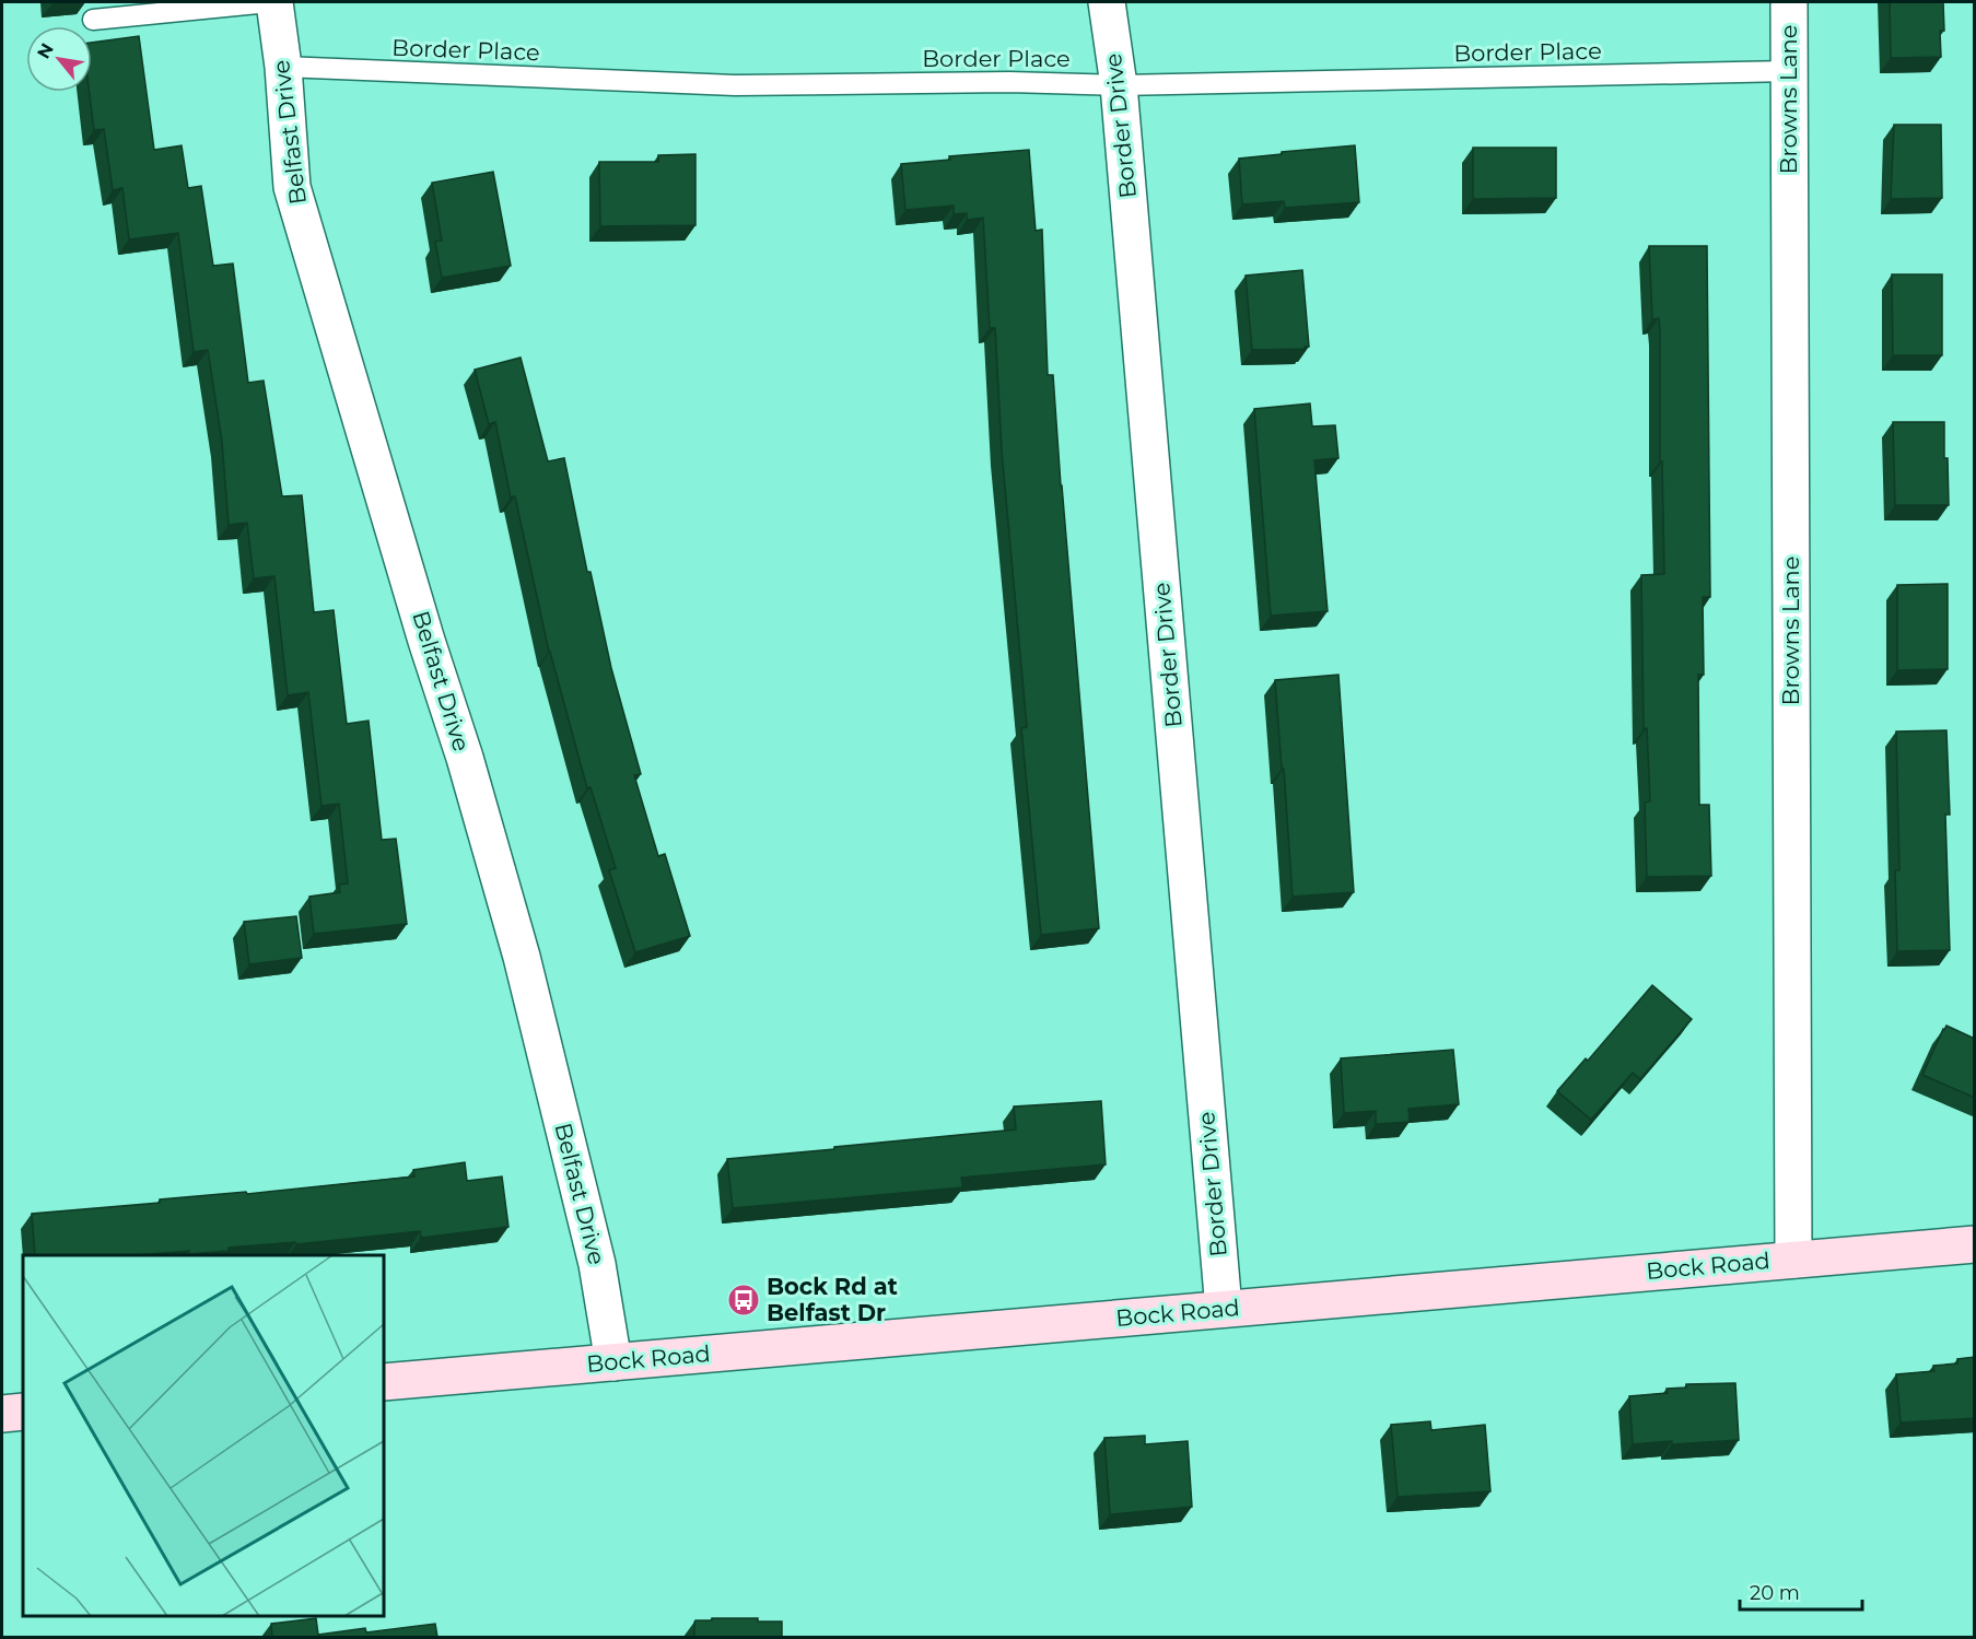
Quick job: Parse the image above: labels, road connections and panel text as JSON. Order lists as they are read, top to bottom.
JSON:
{
  "streets": {
    "main road": ["Bock Road"],
    "street": ["Browns Lane", "Border Drive", "Belfast Drive"],
    "lane": ["Border Place"]
  },
  "crossings": [
    ["Border Place", "Browns Lane"],
    ["Border Place", "Border Drive"],
    ["Border Place", "Belfast Drive"],
    ["Browns Lane", "Bock Road"],
    ["Border Drive", "Bock Road"],
    ["Belfast Drive", "Bock Road"]
  ],
  "places": {
    "bus stop": ["Bock Rd at Belfast Dr"]
  },
  "scale_bar": "20 m",
  "north": "top left"
}
